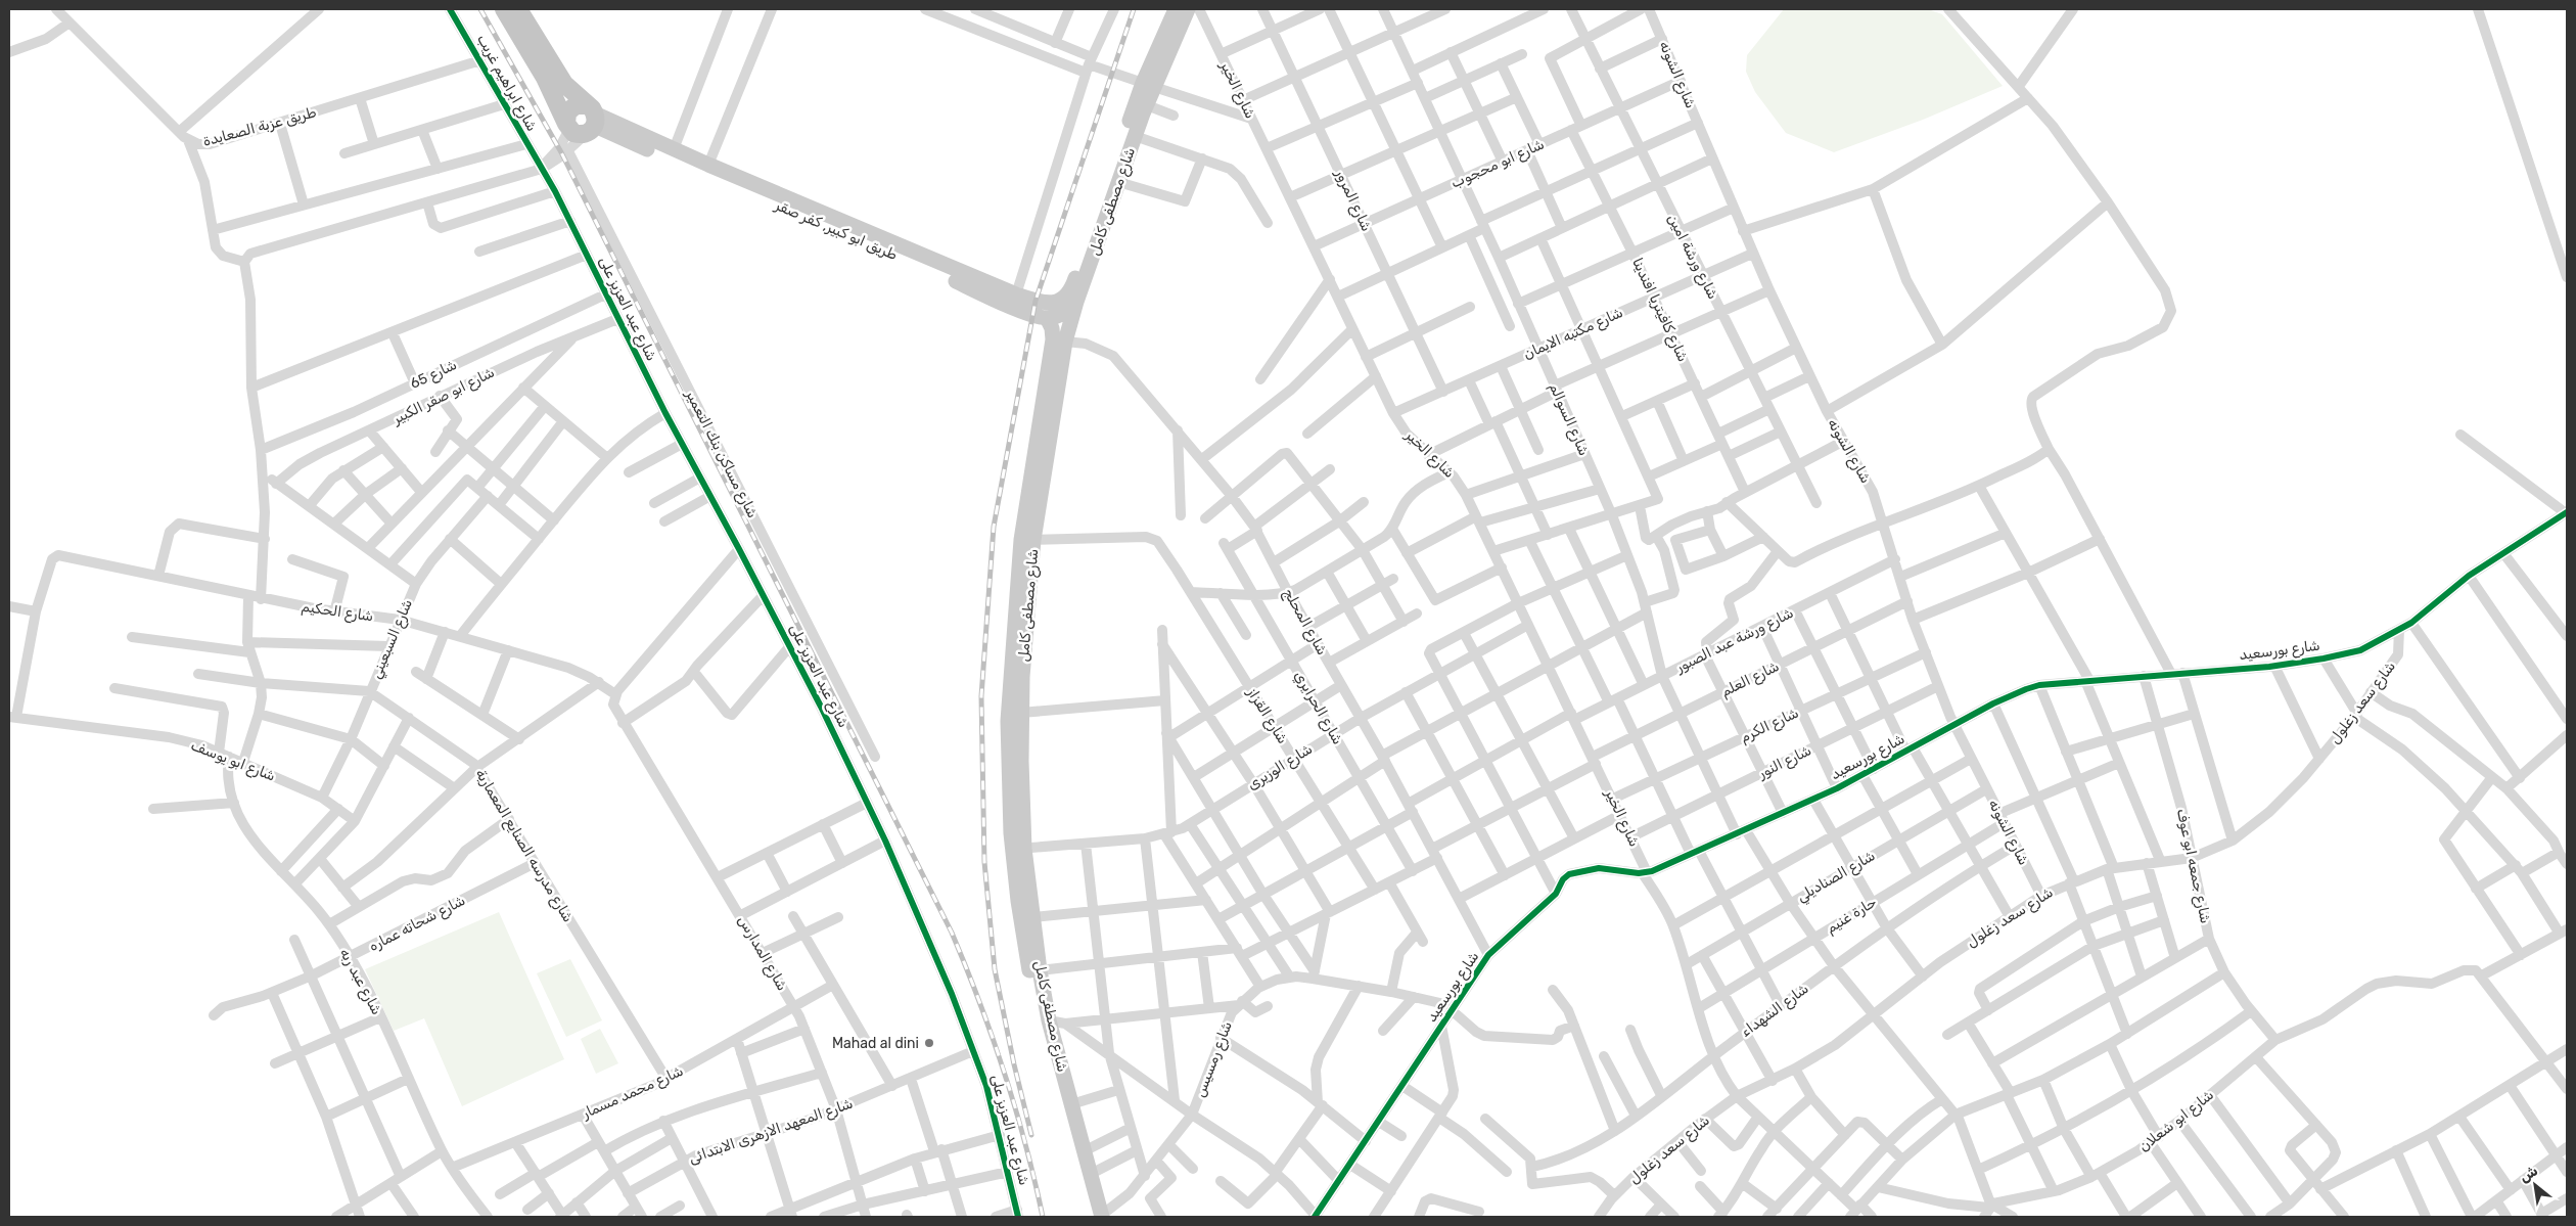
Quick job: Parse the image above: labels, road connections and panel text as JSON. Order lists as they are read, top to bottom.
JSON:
{
  "streets": {
    "highway": ["طريق ابو كبير, كفر صقر"],
    "main road": ["شارع مصطفى كامل"],
    "street": [
      "شارع الشونه",
      "شارع ابراهيم غريب",
      "شارع الخير",
      "طريق عزبة الصعايدة",
      "شارع ابو محجوب",
      "شارع المرور",
      "شارع ورشة امين",
      "شارع عبد العزيز على",
      "شارع كافيتريا افندينا",
      "شارع مكتبه الايمان",
      "شارع 65",
      "شارع ابو صقر الكبير",
      "شارع السوالم",
      "شارع مساكن بنك التعمير",
      "شارع الحكيم",
      "شارع المحلج",
      "شارع السبعيني",
      "شارع ورشة عبد الصبور",
      "شارع بورسعيد",
      "شارع العلم",
      "شارع سعد زغلول",
      "شارع الحرايري",
      "شارع القزاز",
      "شارع الكرم",
      "شارع ابو يوسف",
      "شارع النور",
      "شارع الوزيرى",
      "شارع مدرسه الصنايع المعمارية",
      "شارع جمعه ابو عوف",
      "شارع الصناديلي",
      "حارة غنيم",
      "شارع شحاته عماره",
      "شارع المدارس",
      "شارع عبد ربه",
      "شارع الشهداء",
      "شارع رمسيس",
      "شارع محمد مسمار",
      "شارع ابو شعلان",
      "شارع المعهد الازهرى الابتدائى"
    ]
  },
  "crossings": [
    ["شارع الشونه", "شارع ابو محجوب"],
    ["شارع الشونه", "شارع مكتبه الايمان"],
    ["شارع الشونه", "شارع ورشة عبد الصبور"],
    ["شارع الشونه", "شارع بورسعيد"],
    ["شارع الشونه", "شارع العلم"],
    ["شارع الشونه", "شارع سعد زغلول"],
    ["شارع الشونه", "شارع الكرم"],
    ["شارع الشونه", "شارع النور"],
    ["شارع الشونه", "شارع الصناديلي"],
    ["شارع الشونه", "حارة غنيم"],
    ["شارع الشونه", "شارع الشهداء"],
    ["شارع ابراهيم غريب", "طريق عزبة الصعايدة"],
    ["شارع ابراهيم غريب", "شارع عبد العزيز على"],
    ["شارع الخير", "شارع ابو محجوب"],
    ["شارع الخير", "شارع مكتبه الايمان"],
    ["شارع الخير", "شارع ورشة عبد الصبور"],
    ["شارع الخير", "شارع بورسعيد"],
    ["شارع الخير", "شارع العلم"],
    ["شارع الخير", "شارع سعد زغلول"],
    ["شارع الخير", "شارع الكرم"],
    ["شارع الخير", "شارع النور"],
    ["شارع الخير", "شارع الوزيرى"],
    ["شارع الخير", "شارع الصناديلي"],
    ["شارع الخير", "حارة غنيم"],
    ["شارع الخير", "شارع الشهداء"],
    ["شارع ابو محجوب", "شارع المرور"],
    ["شارع ابو محجوب", "شارع ورشة امين"],
    ["شارع ابو محجوب", "شارع كافيتريا افندينا"],
    ["شارع ابو محجوب", "شارع السوالم"],
    ["شارع المرور", "شارع مكتبه الايمان"],
    ["شارع مصطفى كامل", "طريق ابو كبير, كفر صقر"],
    ["شارع مصطفى كامل", "شارع المحلج"],
    ["شارع مصطفى كامل", "شارع العلم"],
    ["شارع مصطفى كامل", "شارع القزاز"],
    ["شارع مصطفى كامل", "شارع الوزيرى"],
    ["شارع مصطفى كامل", "شارع رمسيس"],
    ["شارع ورشة امين", "شارع مكتبه الايمان"],
    ["شارع عبد العزيز على", "شارع 65"],
    ["شارع عبد العزيز على", "شارع ابو صقر الكبير"],
    ["شارع عبد العزيز على", "شارع المعهد الازهرى الابتدائى"],
    ["شارع كافيتريا افندينا", "شارع مكتبه الايمان"],
    ["شارع مكتبه الايمان", "شارع السوالم"],
    ["شارع السوالم", "شارع ورشة عبد الصبور"],
    ["شارع السوالم", "شارع بورسعيد"],
    ["شارع السوالم", "شارع العلم"],
    ["شارع السوالم", "شارع سعد زغلول"],
    ["شارع السوالم", "شارع الكرم"],
    ["شارع السوالم", "شارع النور"],
    ["شارع السوالم", "شارع الصناديلي"],
    ["شارع السوالم", "حارة غنيم"],
    ["شارع السوالم", "شارع الشهداء"],
    ["شارع السوالم", "شارع ابو شعلان"],
    ["شارع الحكيم", "شارع السبعيني"],
    ["شارع الحكيم", "شارع المدارس"],
    ["شارع المحلج", "شارع ورشة عبد الصبور"],
    ["شارع المحلج", "شارع بورسعيد"],
    ["شارع المحلج", "شارع العلم"],
    ["شارع المحلج", "شارع الحرايري"],
    ["شارع المحلج", "شارع الوزيرى"],
    ["شارع السبعيني", "شارع ابو يوسف"],
    ["شارع السبعيني", "شارع مدرسه الصنايع المعمارية"],
    ["شارع ورشة عبد الصبور", "شارع الحرايري"],
    ["شارع ورشة عبد الصبور", "شارع القزاز"],
    ["شارع بورسعيد", "شارع سعد زغلول"],
    ["شارع بورسعيد", "شارع جمعه ابو عوف"],
    ["شارع بورسعيد", "شارع رمسيس"],
    ["شارع العلم", "شارع الحرايري"],
    ["شارع العلم", "شارع القزاز"],
    ["شارع سعد زغلول", "شارع جمعه ابو عوف"],
    ["شارع الحرايري", "شارع الوزيرى"],
    ["شارع القزاز", "شارع الوزيرى"],
    ["شارع ابو يوسف", "شارع عبد ربه"],
    ["شارع مدرسه الصنايع المعمارية", "شارع شحاته عماره"],
    ["شارع مدرسه الصنايع المعمارية", "شارع محمد مسمار"],
    ["شارع جمعه ابو عوف", "شارع ابو شعلان"],
    ["شارع شحاته عماره", "شارع عبد ربه"],
    ["شارع المدارس", "شارع محمد مسمار"],
    ["شارع المدارس", "شارع المعهد الازهرى الابتدائى"],
    ["شارع عبد ربه", "شارع محمد مسمار"]
  ],
  "places": ["Mahad al dini"],
  "north": "top left"
}
